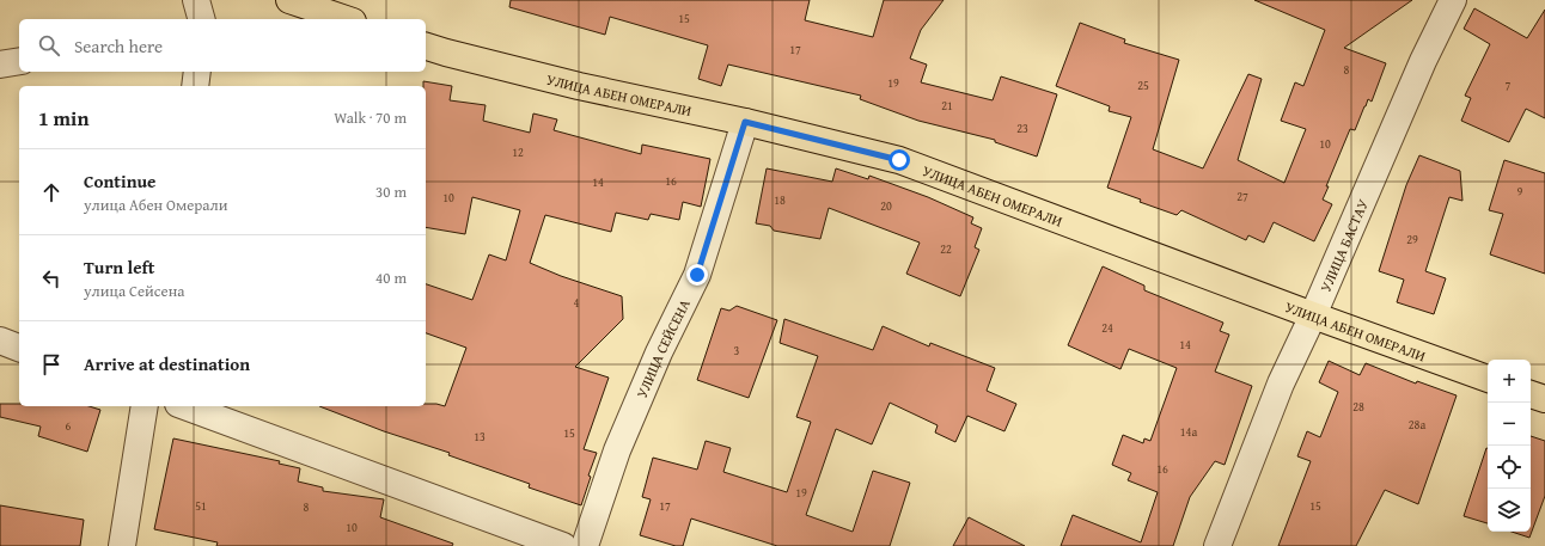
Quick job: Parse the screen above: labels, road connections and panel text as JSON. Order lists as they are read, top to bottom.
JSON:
{
  "streets": {
    "main road": ["УЛИЦА АБЕН ОМЕРАЛИ"],
    "street": ["УЛИЦА БАСТАУ", "УЛИЦА СЕЙСЕНА"]
  },
  "crossings": [
    ["УЛИЦА АБЕН ОМЕРАЛИ", "УЛИЦА БАСТАУ"],
    ["УЛИЦА АБЕН ОМЕРАЛИ", "УЛИЦА СЕЙСЕНА"]
  ],
  "house_numbers": [
    "15",
    "17",
    "8",
    "19",
    "25",
    "7",
    "21",
    "23",
    "10",
    "12",
    "16",
    "14",
    "9",
    "27",
    "10",
    "18",
    "20",
    "29",
    "22",
    "4",
    "24",
    "14",
    "3",
    "28",
    "28а",
    "6",
    "14а",
    "15",
    "13",
    "16",
    "19",
    "51",
    "17",
    "15",
    "8",
    "10"
  ],
  "page": {
    "search": "Search here",
    "heading": ["1 min", "Walk · 70 m"],
    "list": [
      ["Continue", "улица Абен Омерали", "30 m"],
      ["Turn left", "улица Сейсена", "40 m"],
      "Arrive at destination"
    ],
    "map_buttons": ["+", "−"]
  }
}
